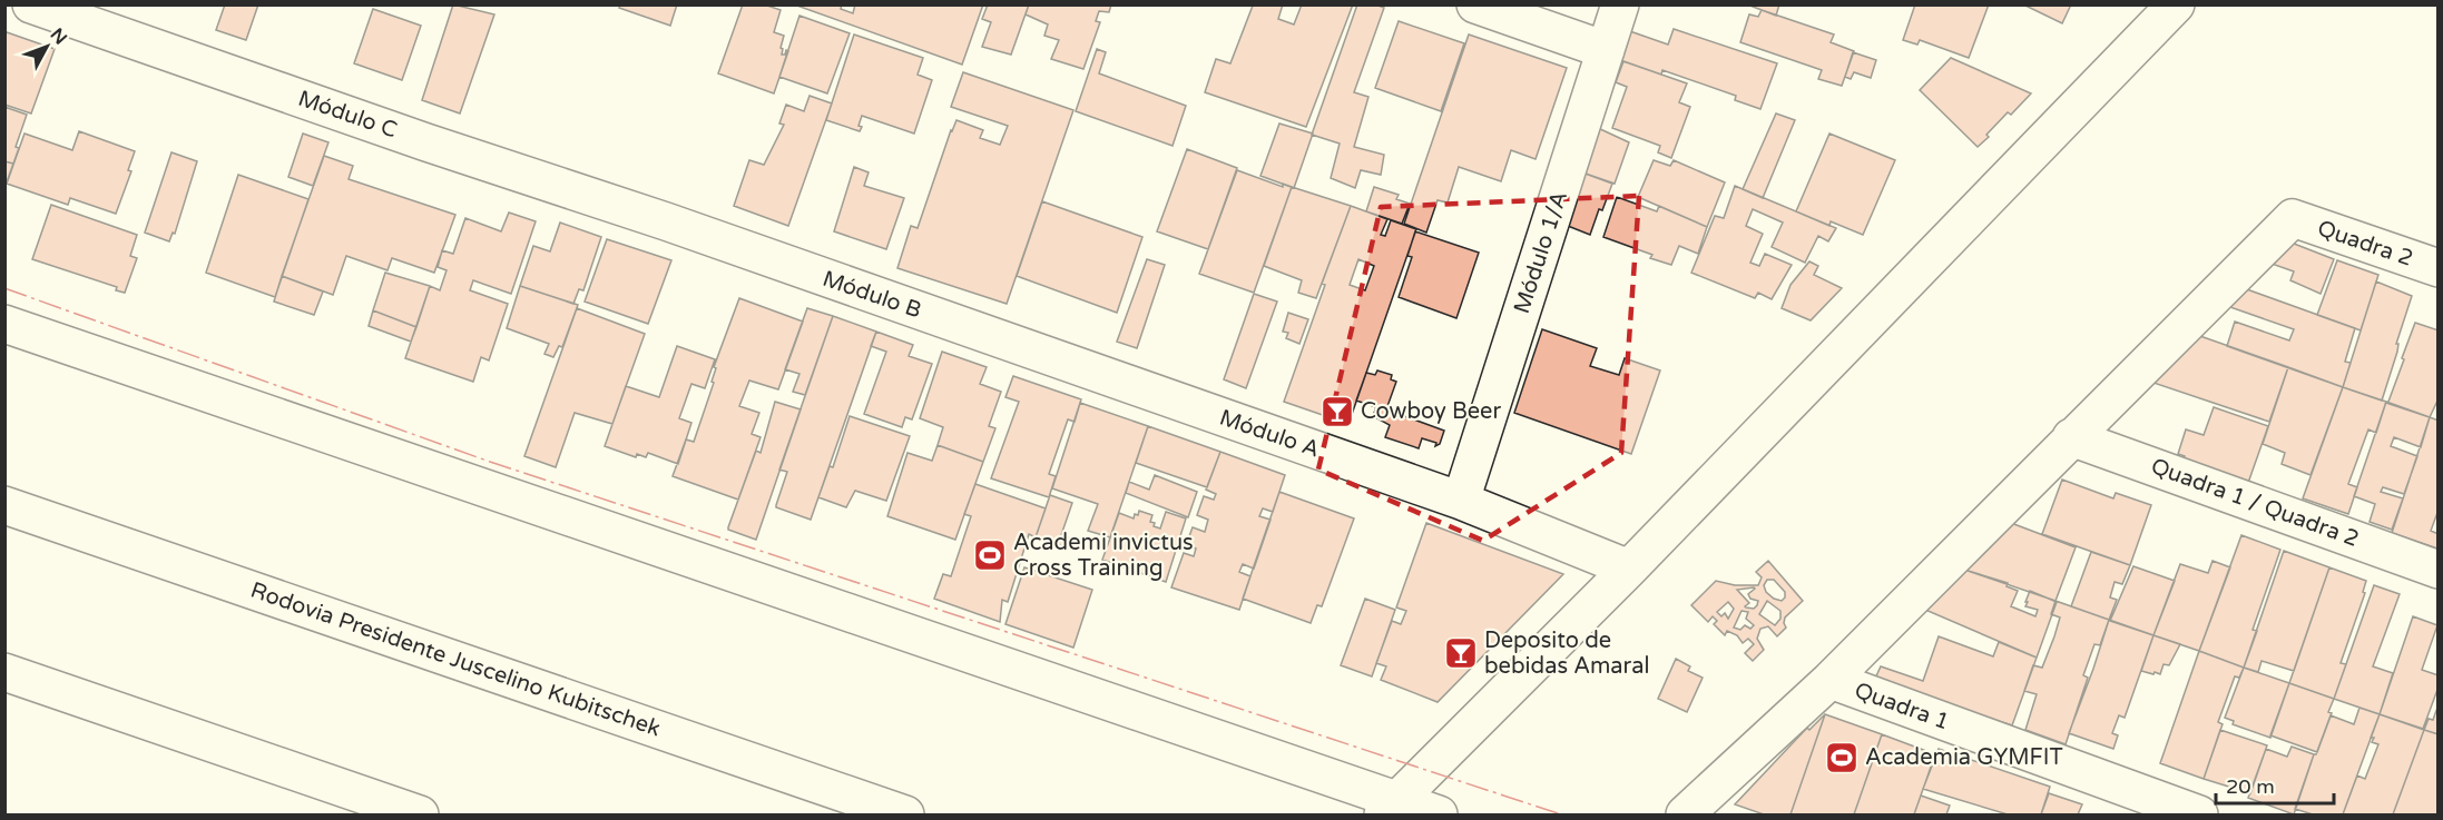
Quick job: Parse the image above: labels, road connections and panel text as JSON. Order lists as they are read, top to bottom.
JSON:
{
  "streets": {
    "main road": [
      "Módulo C",
      "Quadra 2",
      "Módulo 1/A",
      "Módulo B",
      "Módulo A",
      "Quadra 1 / Quadra 2",
      "Rodovia Presidente Juscelino Kubitschek",
      "Quadra 1"
    ]
  },
  "crossings": [
    ["Módulo C", "Módulo B"],
    ["Quadra 2", "Quadra 1 / Quadra 2"],
    ["Módulo 1/A", "Módulo A"],
    ["Módulo B", "Módulo A"]
  ],
  "places": {
    "bar": ["Cowboy Beer", "Deposito de bebidas Amaral"],
    "sports": ["Academi invictus Cross Training", "Academia GYMFIT"]
  },
  "scale_bar": "20 m",
  "north": "top right"
}
